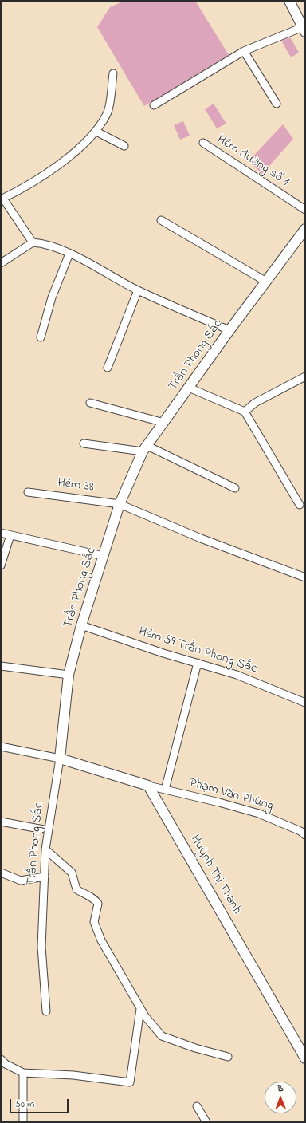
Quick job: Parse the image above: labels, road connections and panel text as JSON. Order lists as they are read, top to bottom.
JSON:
{
  "streets": {
    "street": [
      "Hẻm đường số 1",
      "Trần Phong Sắc",
      "Hẻm 38",
      "Hẻm 59 Trần Phong Sắc",
      "Phạm Văn Phùng",
      "Huỳnh Thị Thanh"
    ]
  },
  "crossings": [
    ["Trần Phong Sắc", "Hẻm 38"],
    ["Trần Phong Sắc", "Hẻm 59 Trần Phong Sắc"],
    ["Phạm Văn Phùng", "Huỳnh Thị Thanh"]
  ],
  "scale_bar": "50 m",
  "north": "top"
}
